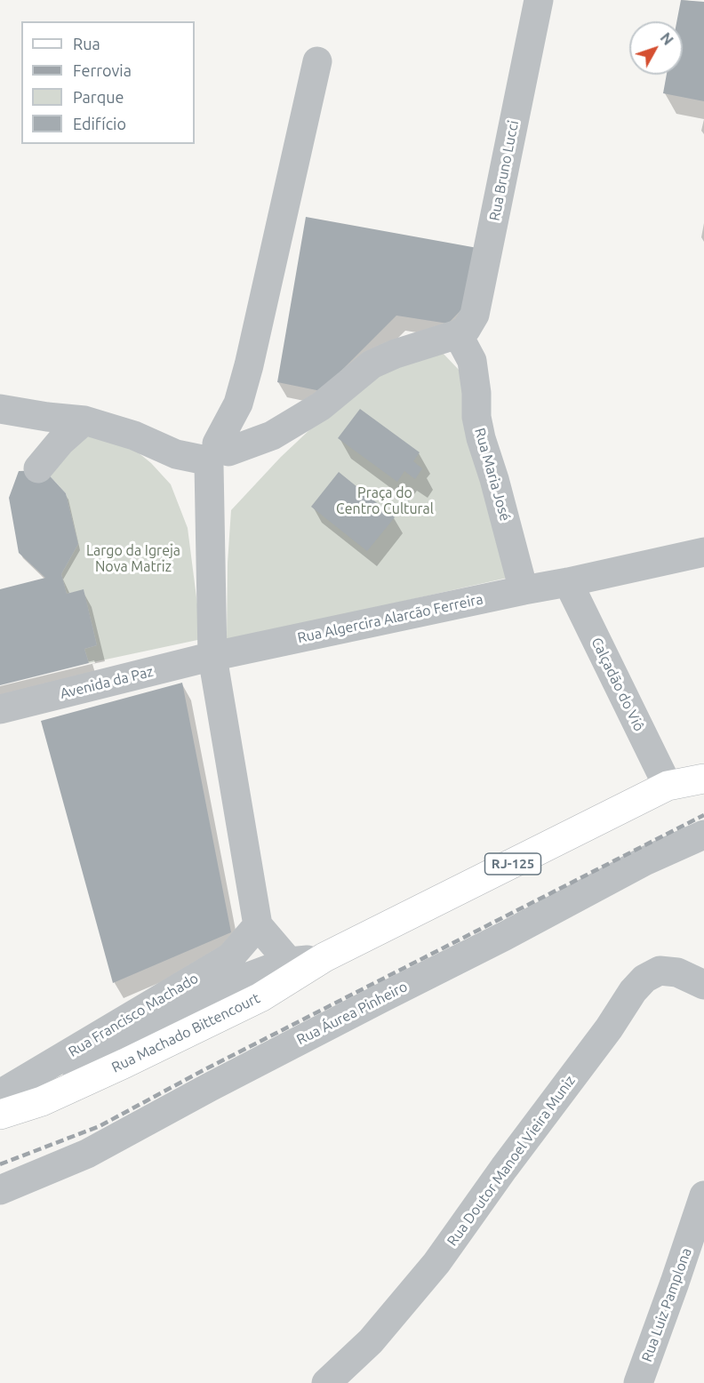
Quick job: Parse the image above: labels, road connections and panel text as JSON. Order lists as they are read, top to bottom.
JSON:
{
  "streets": {
    "main road": ["RJ-125", "Rua Machado Bittencourt"],
    "street": [
      "Rua Bruno Lucci",
      "Rua Maria José",
      "Rua Algercira Alarcão Ferreira",
      "Avenida da Paz",
      "Calçadão do Viô",
      "Rua Áurea Pinheiro",
      "Rua Francisco Machado",
      "Rua Doutor Manoel Vieira Muniz",
      "Rua Luiz Pamplona"
    ]
  },
  "crossings": [
    ["Rua Bruno Lucci", "Rua Maria José"],
    ["Rua Maria José", "Rua Algercira Alarcão Ferreira"],
    ["Rua Algercira Alarcão Ferreira", "Avenida da Paz"],
    ["Rua Algercira Alarcão Ferreira", "Calçadão do Viô"],
    ["Calçadão do Viô", "Rua Machado Bittencourt"]
  ],
  "parks": ["Praça do Centro Cultural", "Largo da Igreja Nova Matriz"],
  "legend": [
    "Rua",
    "Ferrovia",
    "Parque",
    "Edifício"
  ],
  "north": "top right"
}
